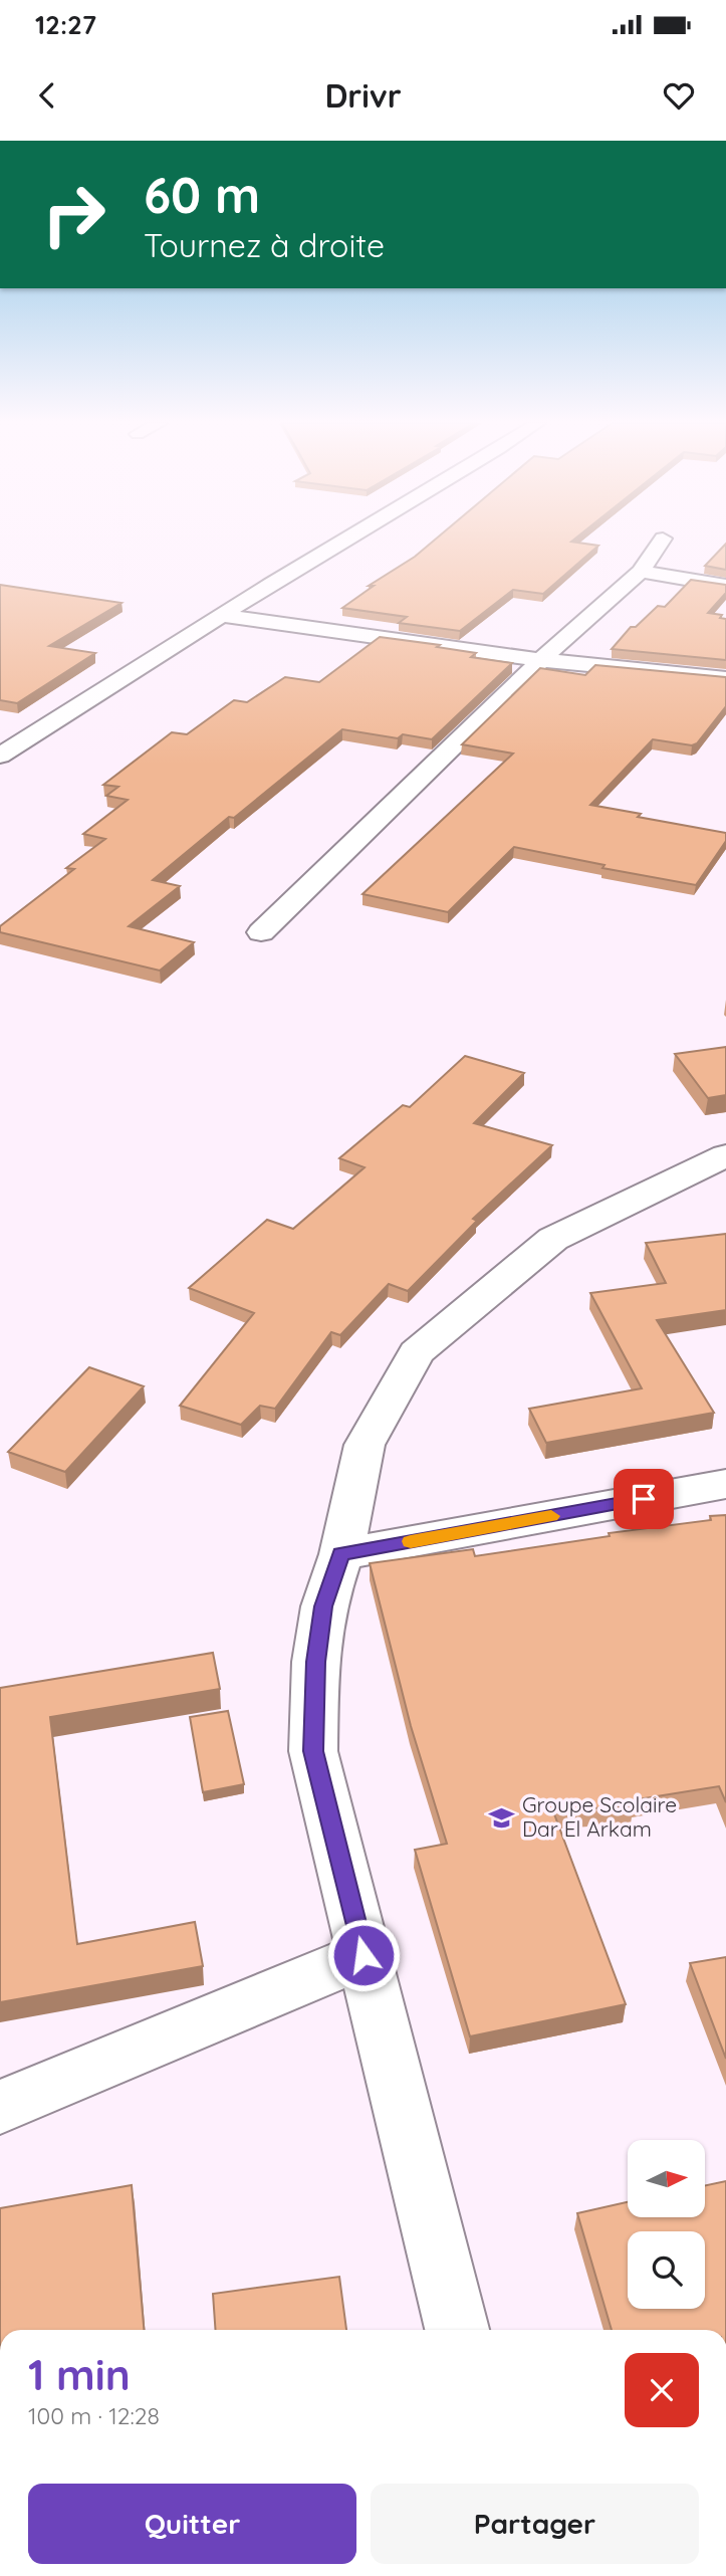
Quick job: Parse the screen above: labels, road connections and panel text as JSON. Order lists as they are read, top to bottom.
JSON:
{
  "places": {
    "school or university": ["Groupe Scolaire Dar El Arkam"]
  },
  "north": "right",
  "page": {
    "status": "12:27",
    "header": "Drivr",
    "turn": ["60 m", "Tournez à droite"],
    "heading": ["1 min", "100 m · 12:28"],
    "buttons": ["Quitter", "Partager"]
  }
}
